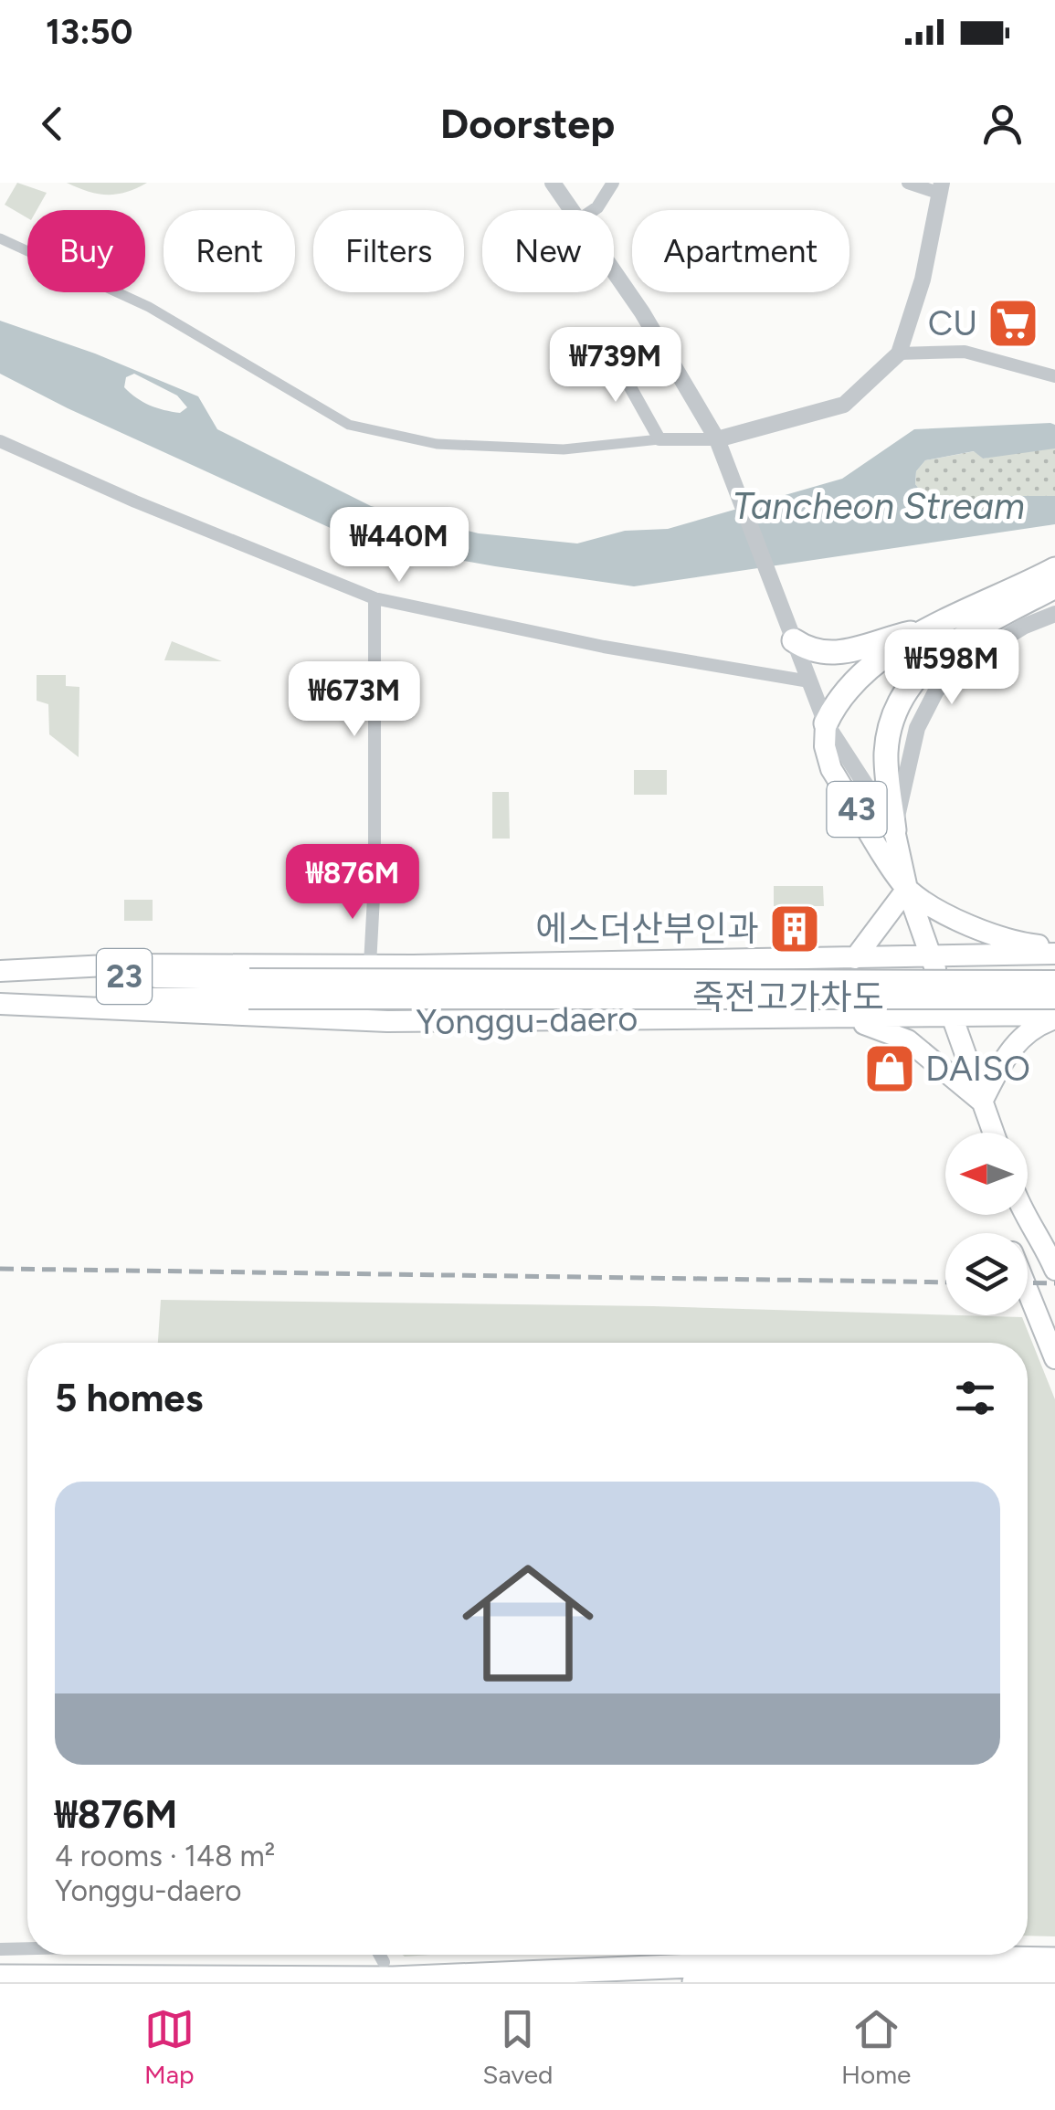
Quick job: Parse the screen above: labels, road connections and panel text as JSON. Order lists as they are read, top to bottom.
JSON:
{
  "streets": {
    "highway": ["43"],
    "main road": ["23", "죽전고가차도", "Yonggu-daero"]
  },
  "crossings": [
    ["43", "Yonggu-daero"],
    ["죽전고가차도", "Yonggu-daero"]
  ],
  "water": ["Tancheon Stream"],
  "places": {
    "supermarket": ["CU"],
    "building": ["에스더산부인과"],
    "shop": ["DAISO"]
  },
  "north": "left",
  "page": {
    "status": "13:50",
    "header": "Doorstep",
    "chip": [
      "Buy",
      "Rent",
      "Filters",
      "New",
      "Apartment"
    ],
    "price": [
      "₩739M",
      "₩440M",
      "₩598M",
      "₩673M",
      "₩876M"
    ],
    "heading": "5 homes",
    "list": [
      {
        "name": "₩876M",
        "note": "4 rooms · 148 m² · Yonggu-daero"
      }
    ],
    "tabs": ["Map", "Saved", "Home"]
  }
}
